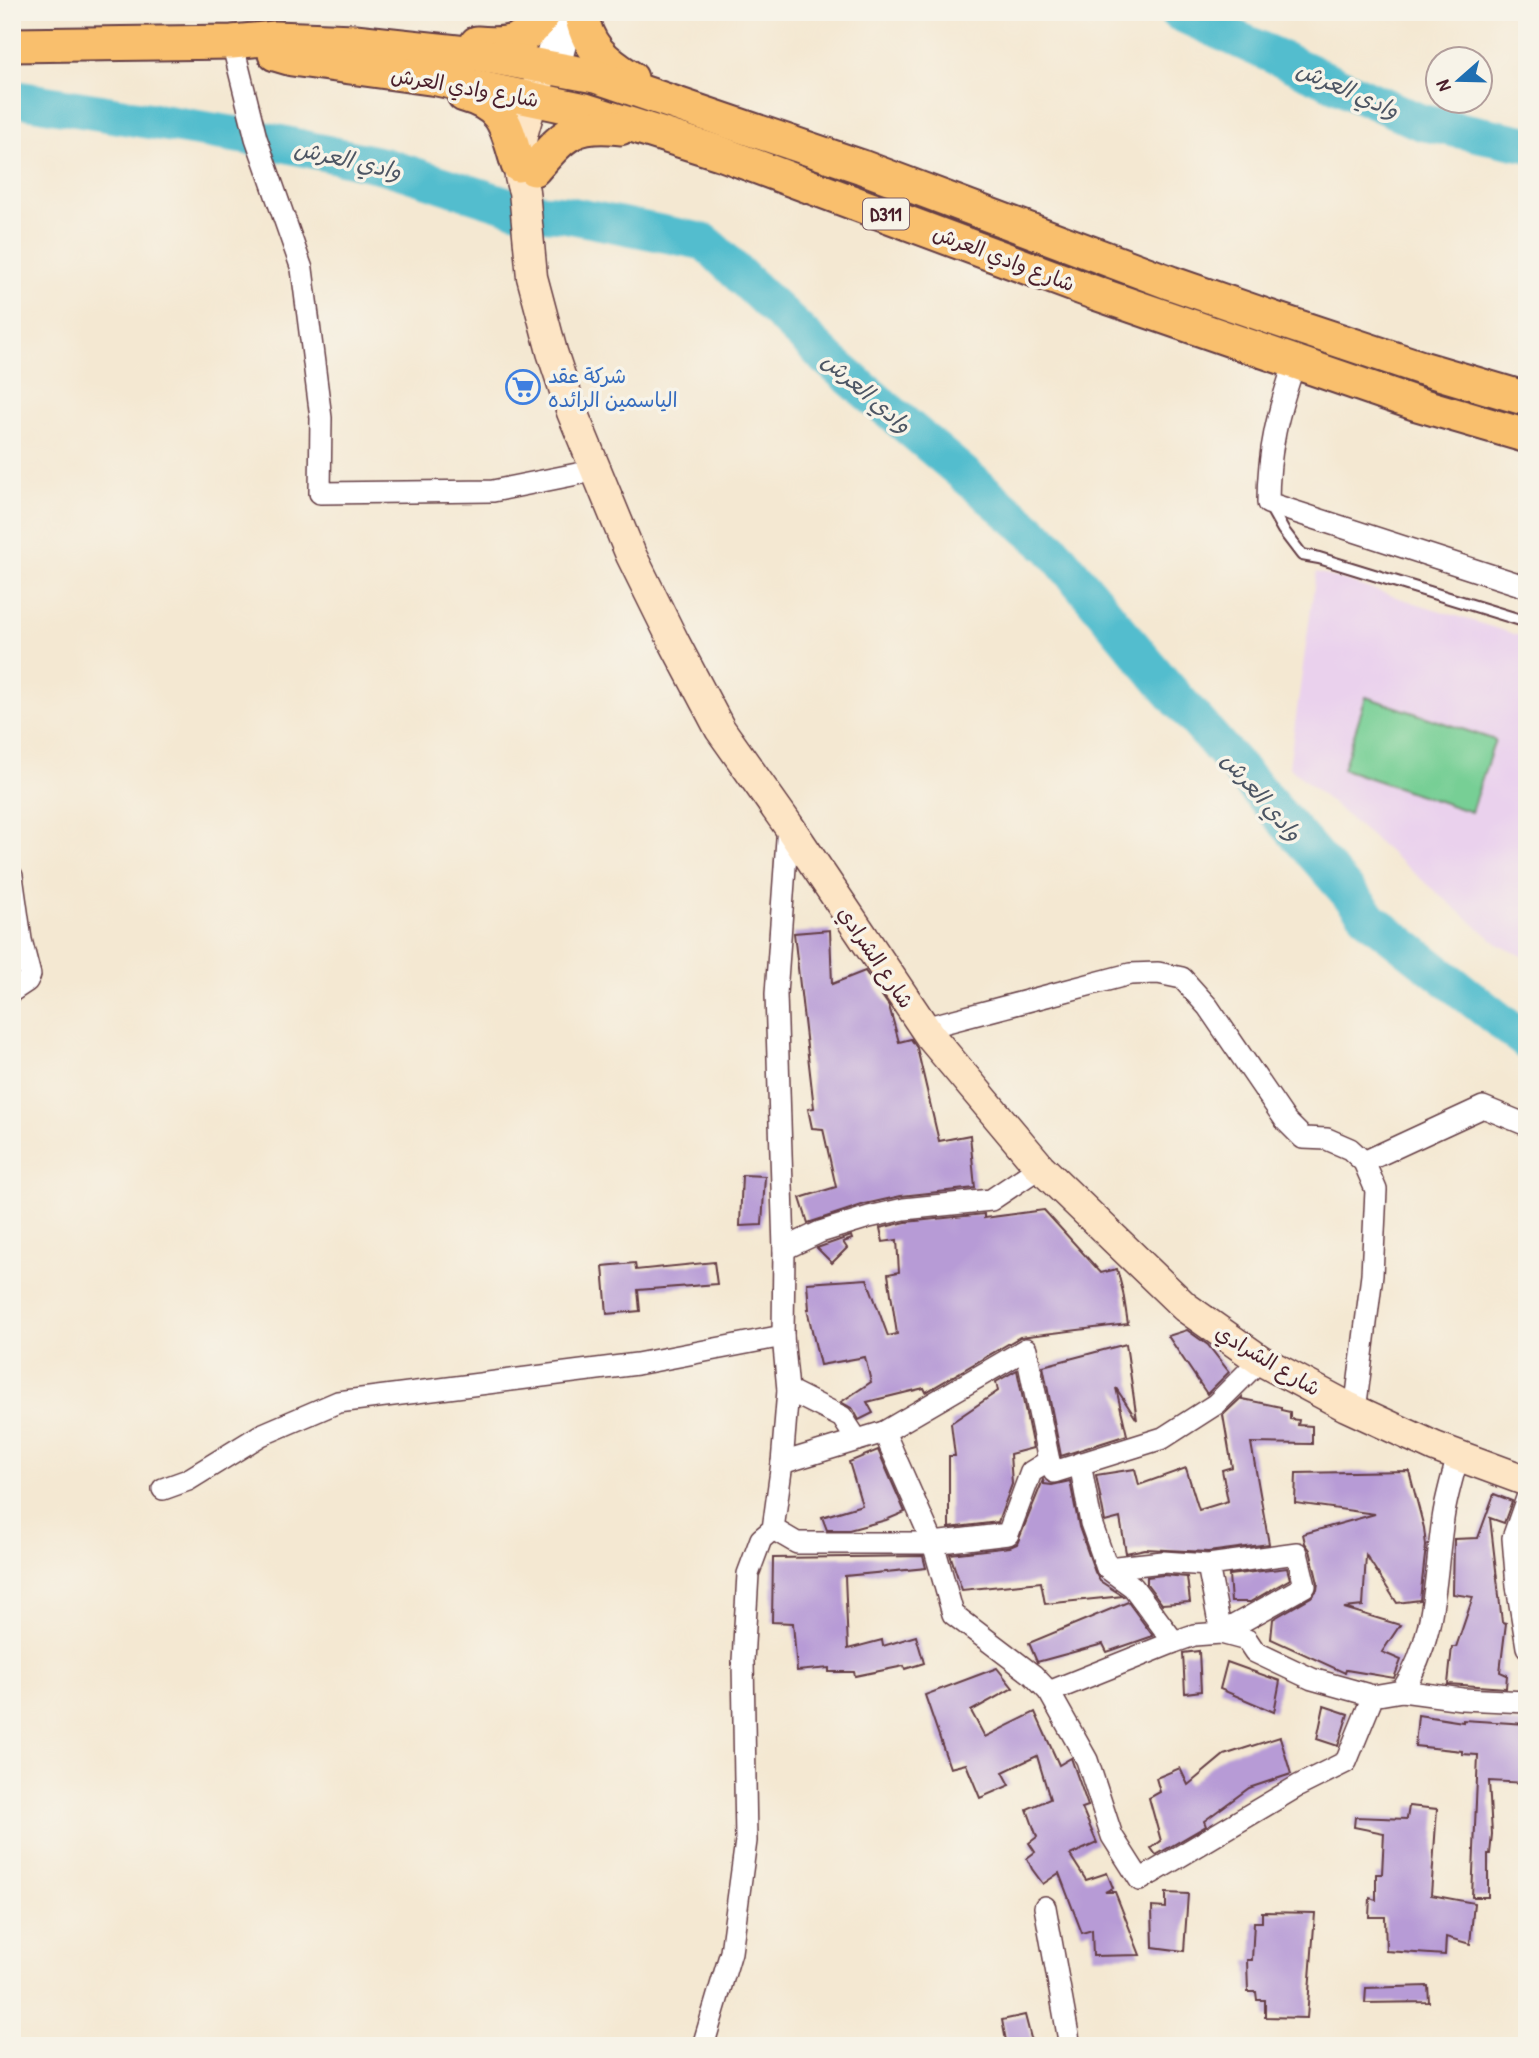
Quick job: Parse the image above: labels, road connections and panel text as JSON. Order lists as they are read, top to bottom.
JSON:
{
  "streets": {
    "main road": ["شارع وادي العرش", "D311"],
    "street": ["شارع الشرادي"]
  },
  "crossings": [
    ["شارع وادي العرش", "شارع الشرادي"]
  ],
  "water": ["وادي العرش"],
  "places": {
    "supermarket": ["شرکة عقد الیاسمین الرائدہ"]
  },
  "north": "left"
}
